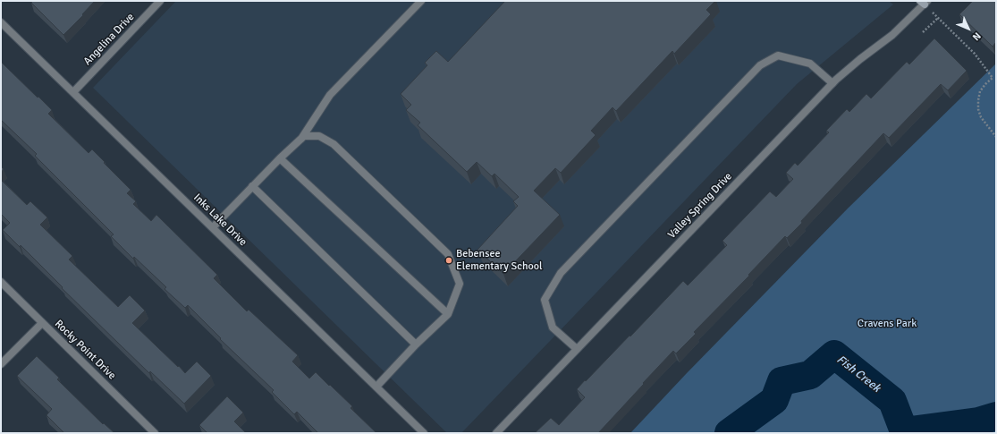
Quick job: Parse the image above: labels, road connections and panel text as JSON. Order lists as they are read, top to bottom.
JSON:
{
  "streets": {
    "street": [
      "Angelina Drive",
      "Valley Spring Drive",
      "Inks Lake Drive",
      "Rocky Point Drive"
    ]
  },
  "crossings": [
    ["Angelina Drive", "Inks Lake Drive"]
  ],
  "water": ["Fish Creek"],
  "parks": ["Cravens Park"],
  "places": ["Bebensee Elementary School"],
  "north": "bottom right"
}
